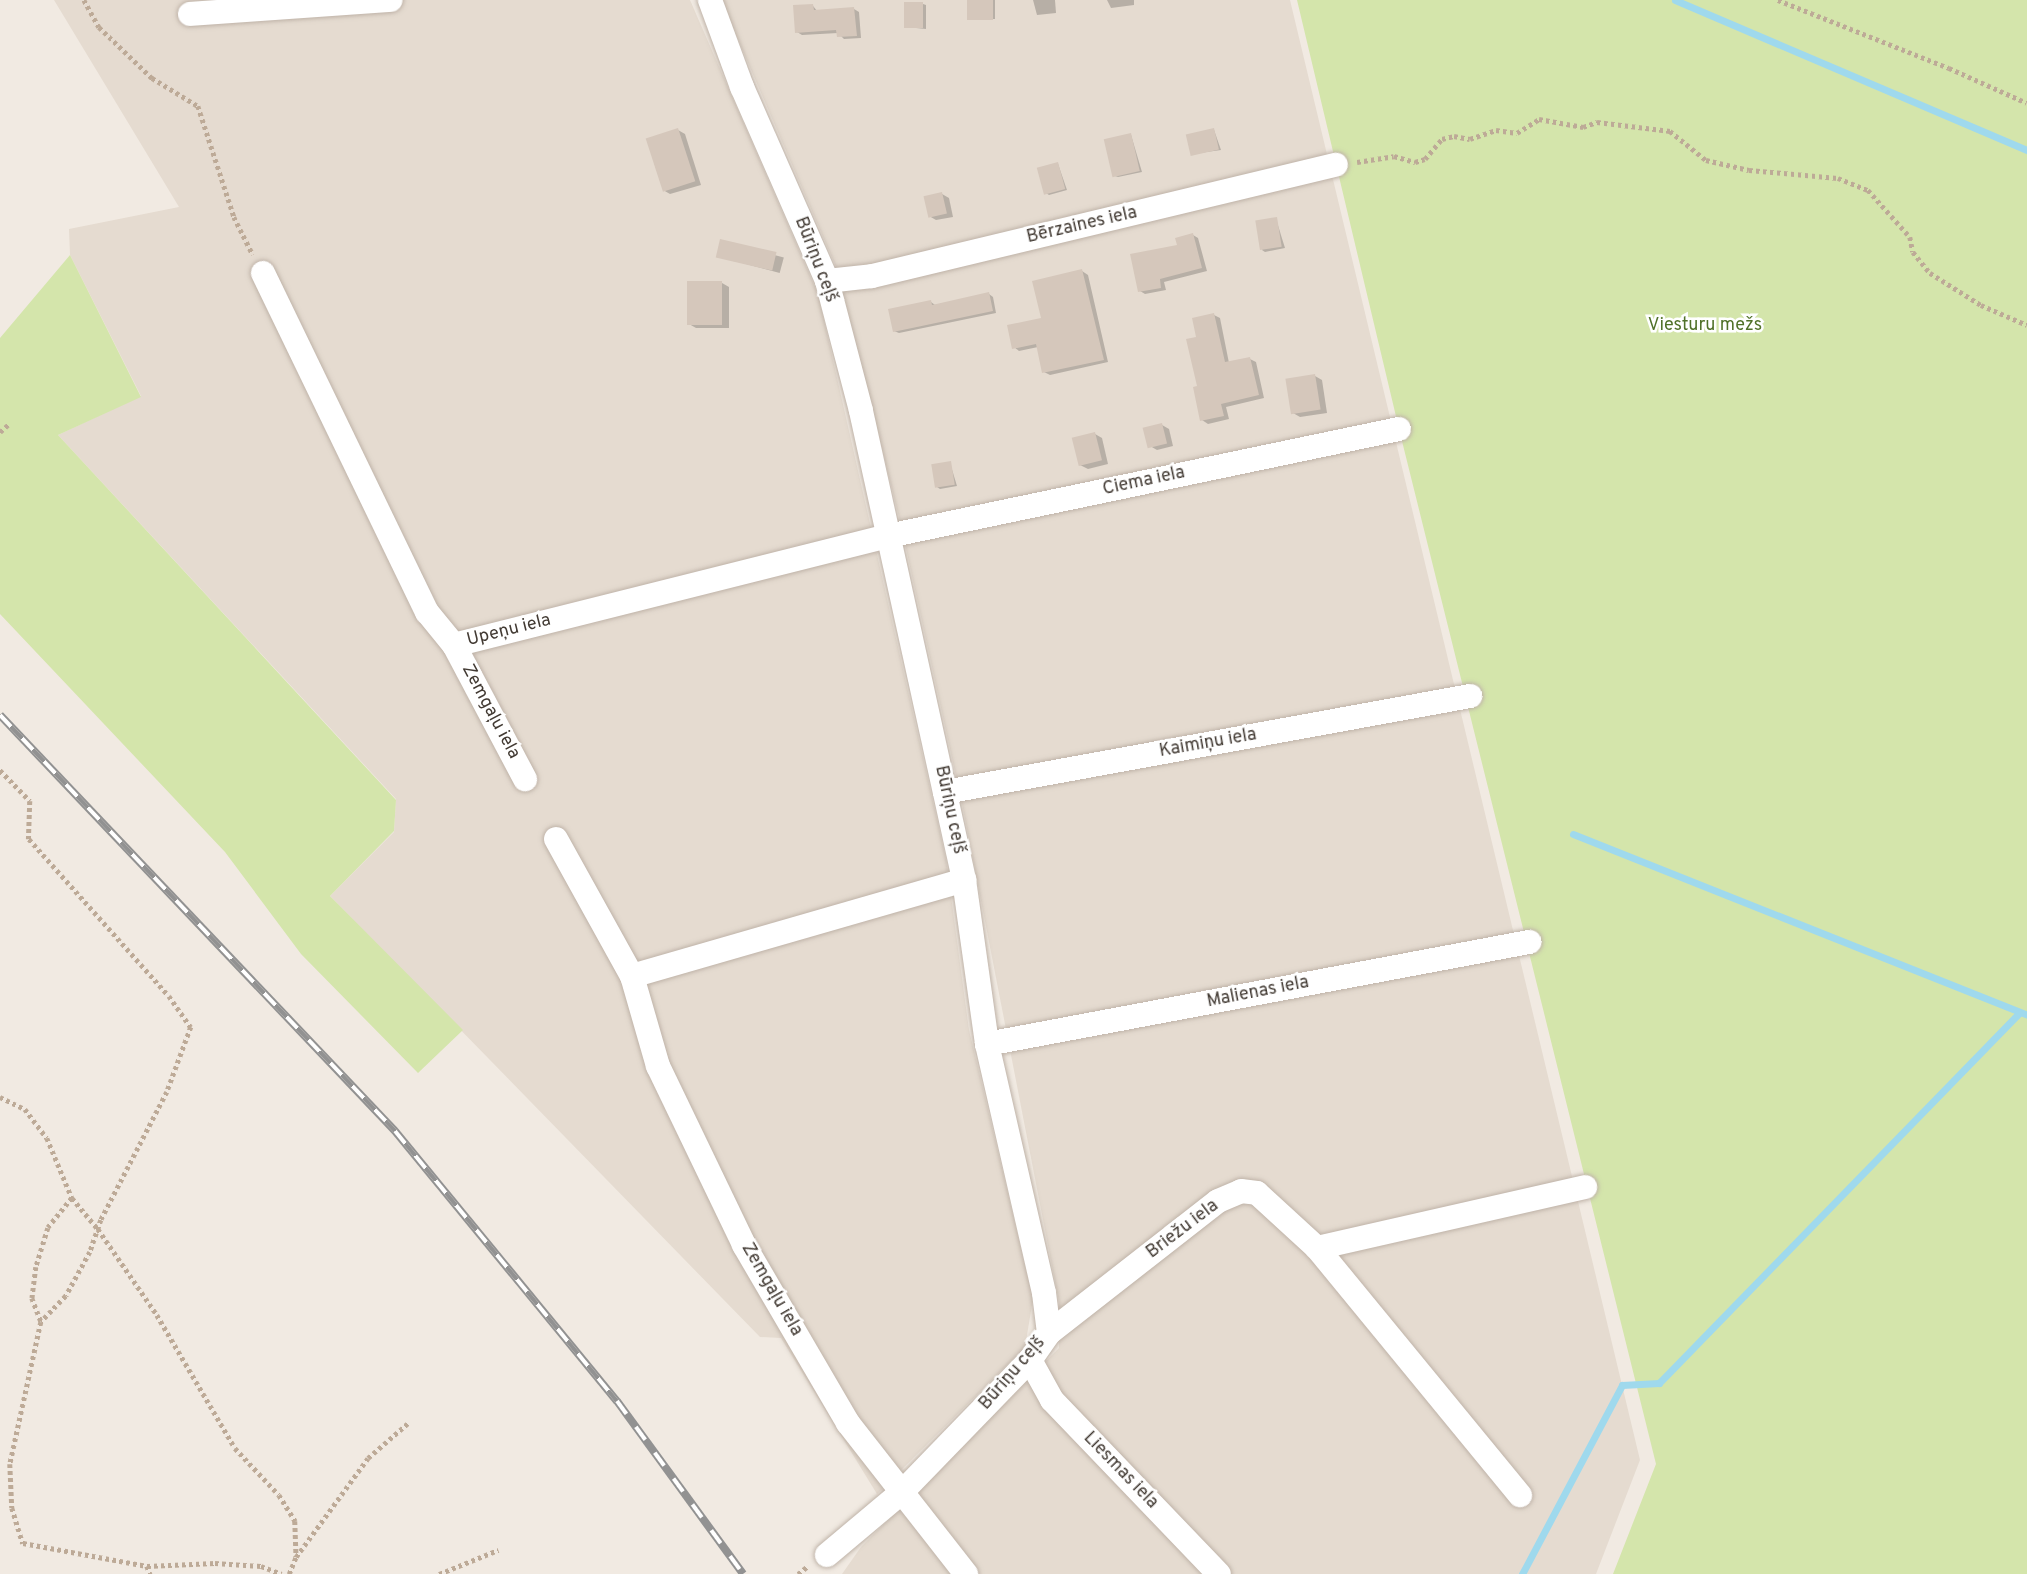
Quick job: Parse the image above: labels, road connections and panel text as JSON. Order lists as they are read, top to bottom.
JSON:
{
  "streets": {
    "street": [
      "Bērzaines iela",
      "Būriņu ceļš",
      "Ciema iela",
      "Upeņu iela",
      "Zemgaļu iela",
      "Kaimiņu iela",
      "Malienas iela",
      "Briežu iela",
      "Liesmas iela"
    ]
  },
  "crossings": [
    ["Bērzaines iela", "Būriņu ceļš"],
    ["Būriņu ceļš", "Ciema iela"],
    ["Būriņu ceļš", "Upeņu iela"],
    ["Būriņu ceļš", "Zemgaļu iela"],
    ["Būriņu ceļš", "Kaimiņu iela"],
    ["Būriņu ceļš", "Malienas iela"],
    ["Būriņu ceļš", "Briežu iela"],
    ["Būriņu ceļš", "Liesmas iela"],
    ["Ciema iela", "Upeņu iela"],
    ["Upeņu iela", "Zemgaļu iela"]
  ],
  "parks": ["Viesturu mežs"]
}
